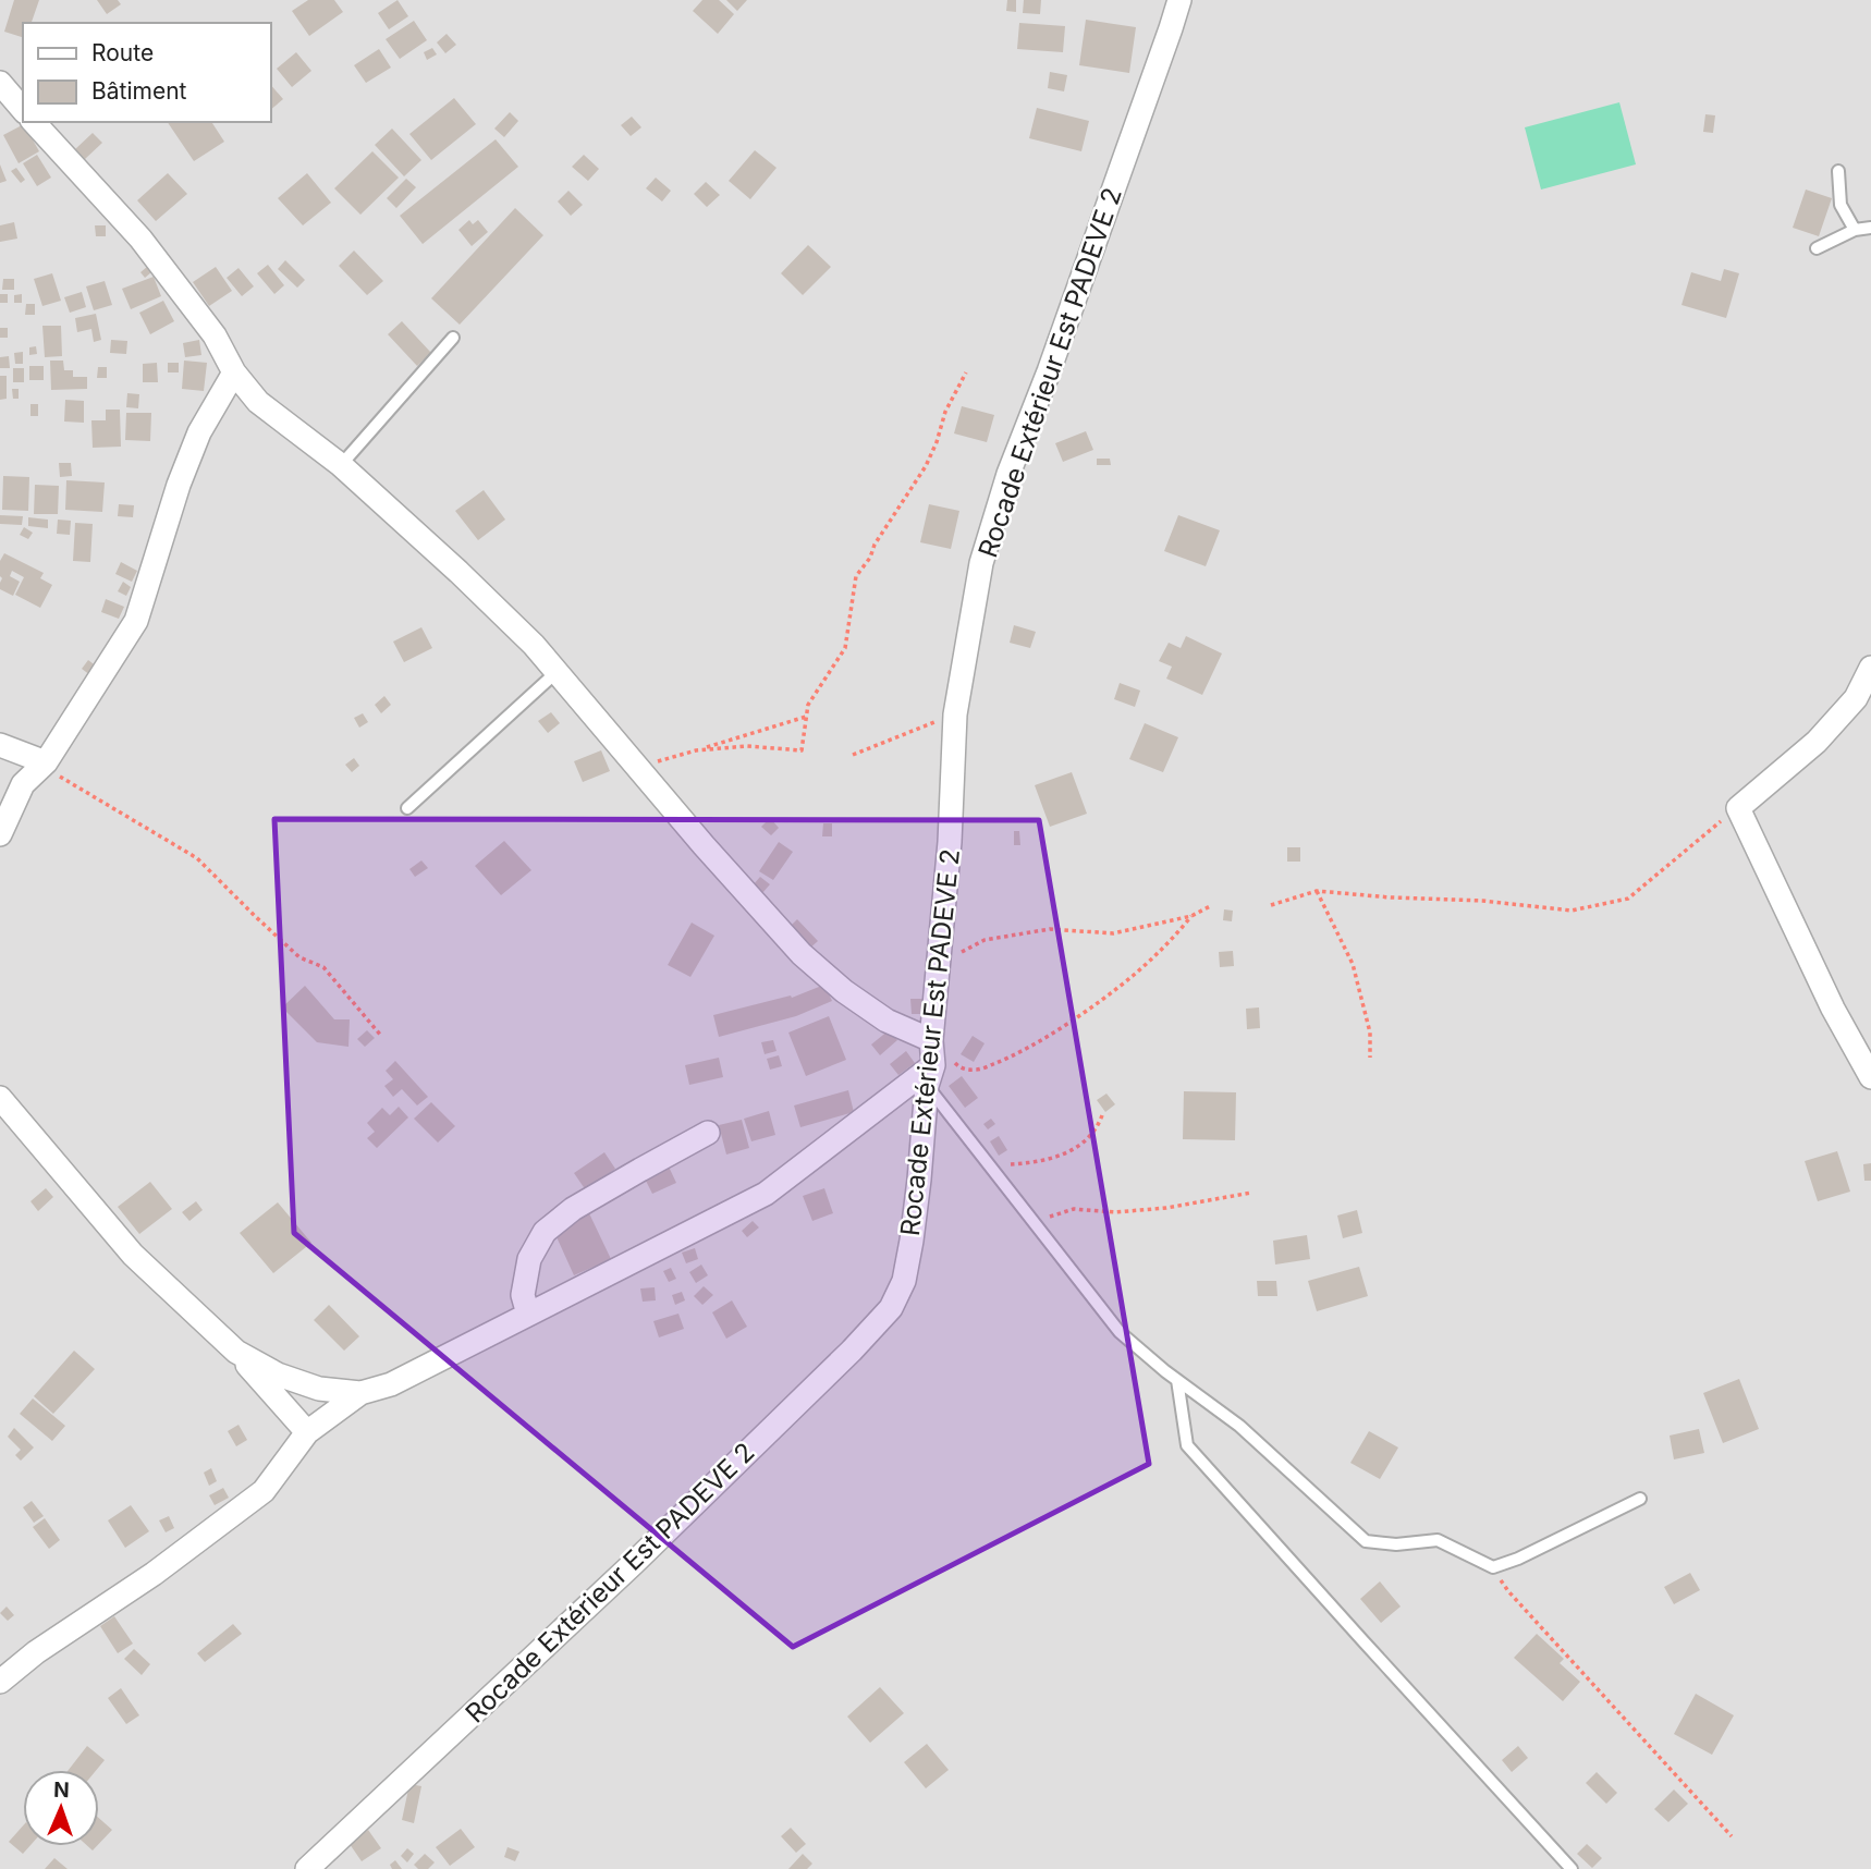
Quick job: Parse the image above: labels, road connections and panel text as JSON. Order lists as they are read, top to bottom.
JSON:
{
  "streets": {
    "street": ["Rocade Extérieur Est PADEVE 2"]
  },
  "legend": ["Route", "Bâtiment"],
  "north": "top"
}
